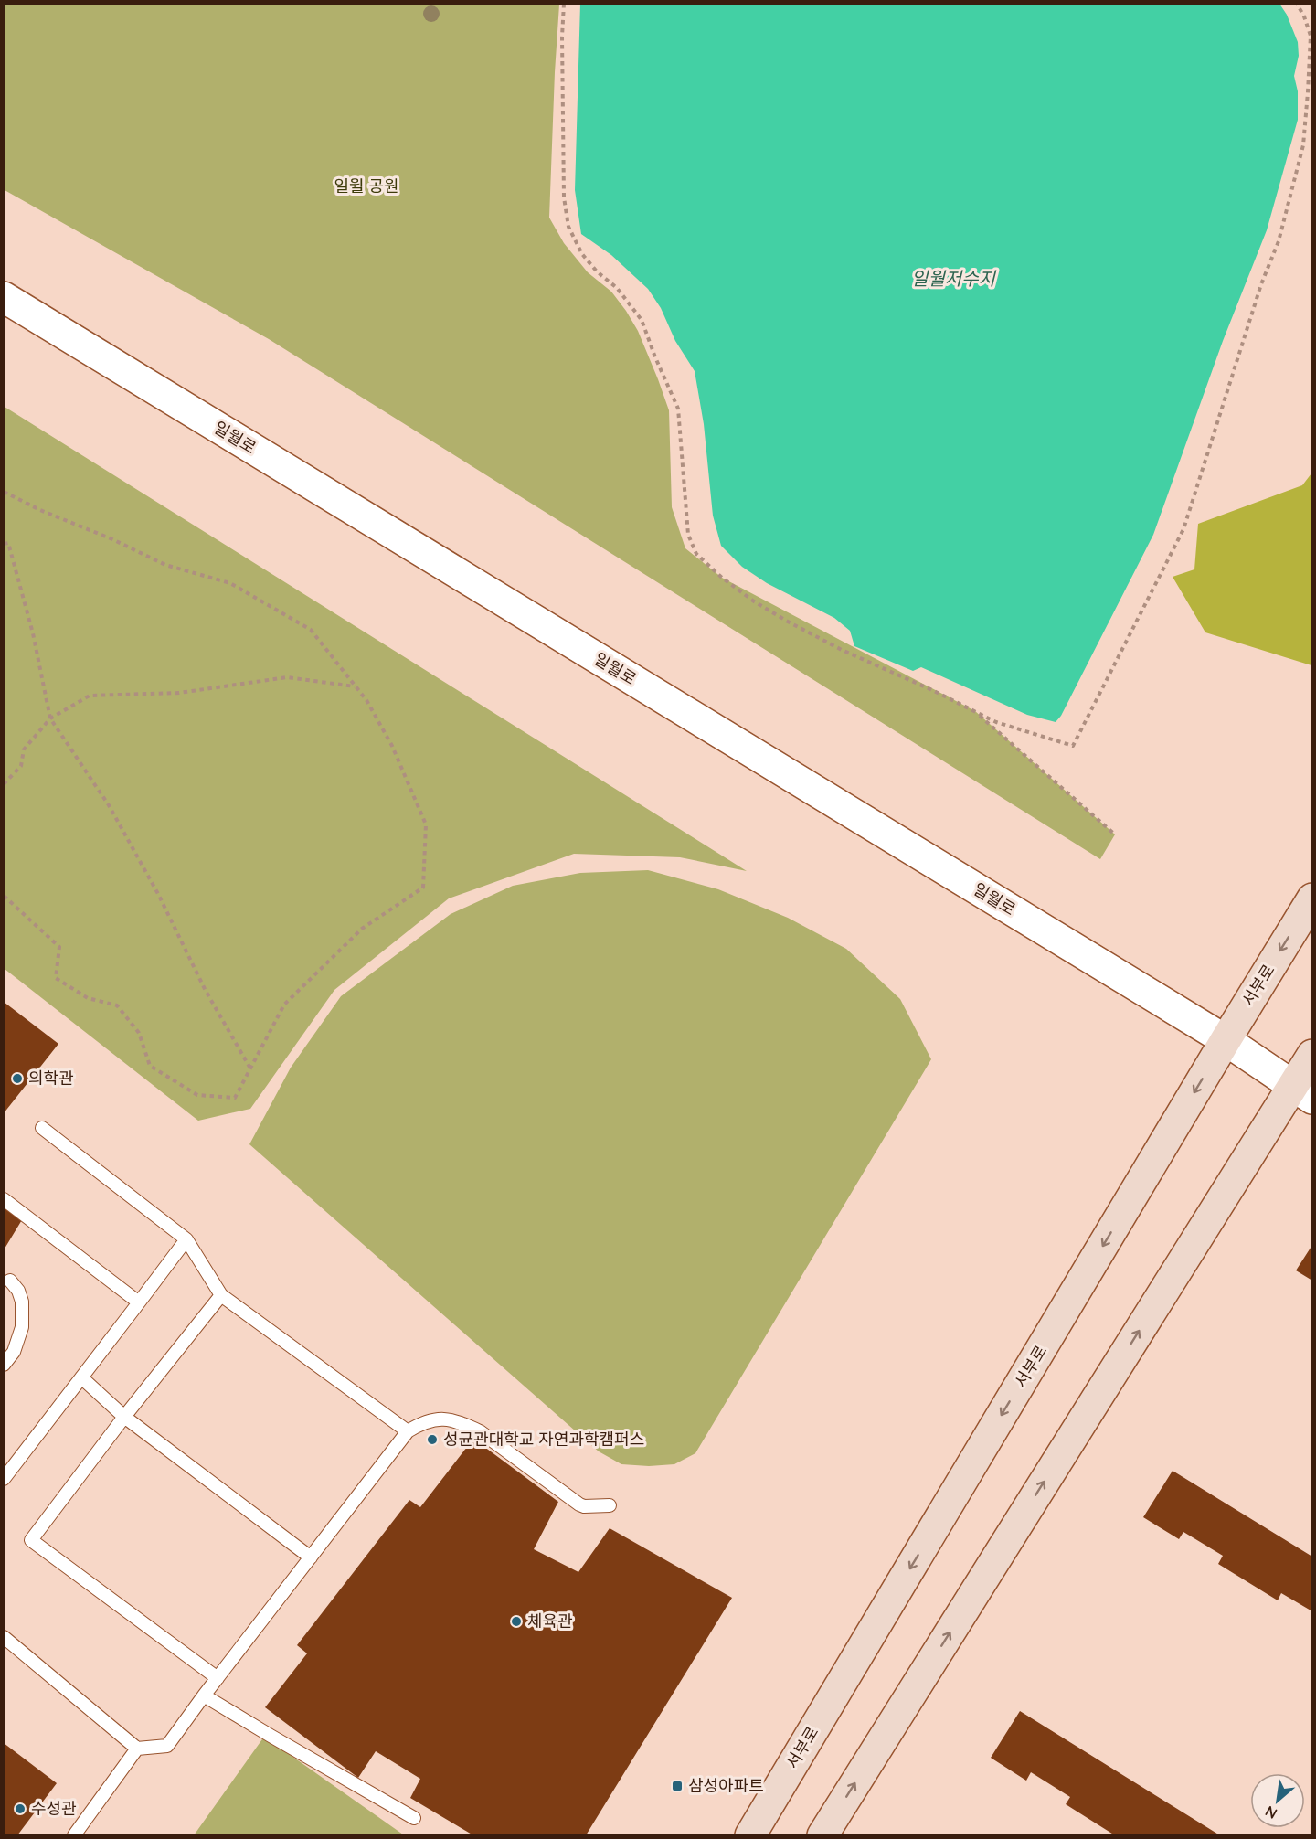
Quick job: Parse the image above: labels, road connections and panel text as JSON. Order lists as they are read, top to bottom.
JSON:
{
  "streets": {
    "main road": ["서부로"],
    "street": ["일월로"]
  },
  "crossings": [
    ["일월로", "서부로"]
  ],
  "water": ["일월저수지"],
  "parks": ["일월 공원"],
  "places": {
    "other": [
      "의학관",
      "성균관대학교 자연과학캠퍼스",
      "체육관",
      "수성관"
    ],
    "transit": ["삼성아파트"]
  },
  "north": "bottom left"
}
